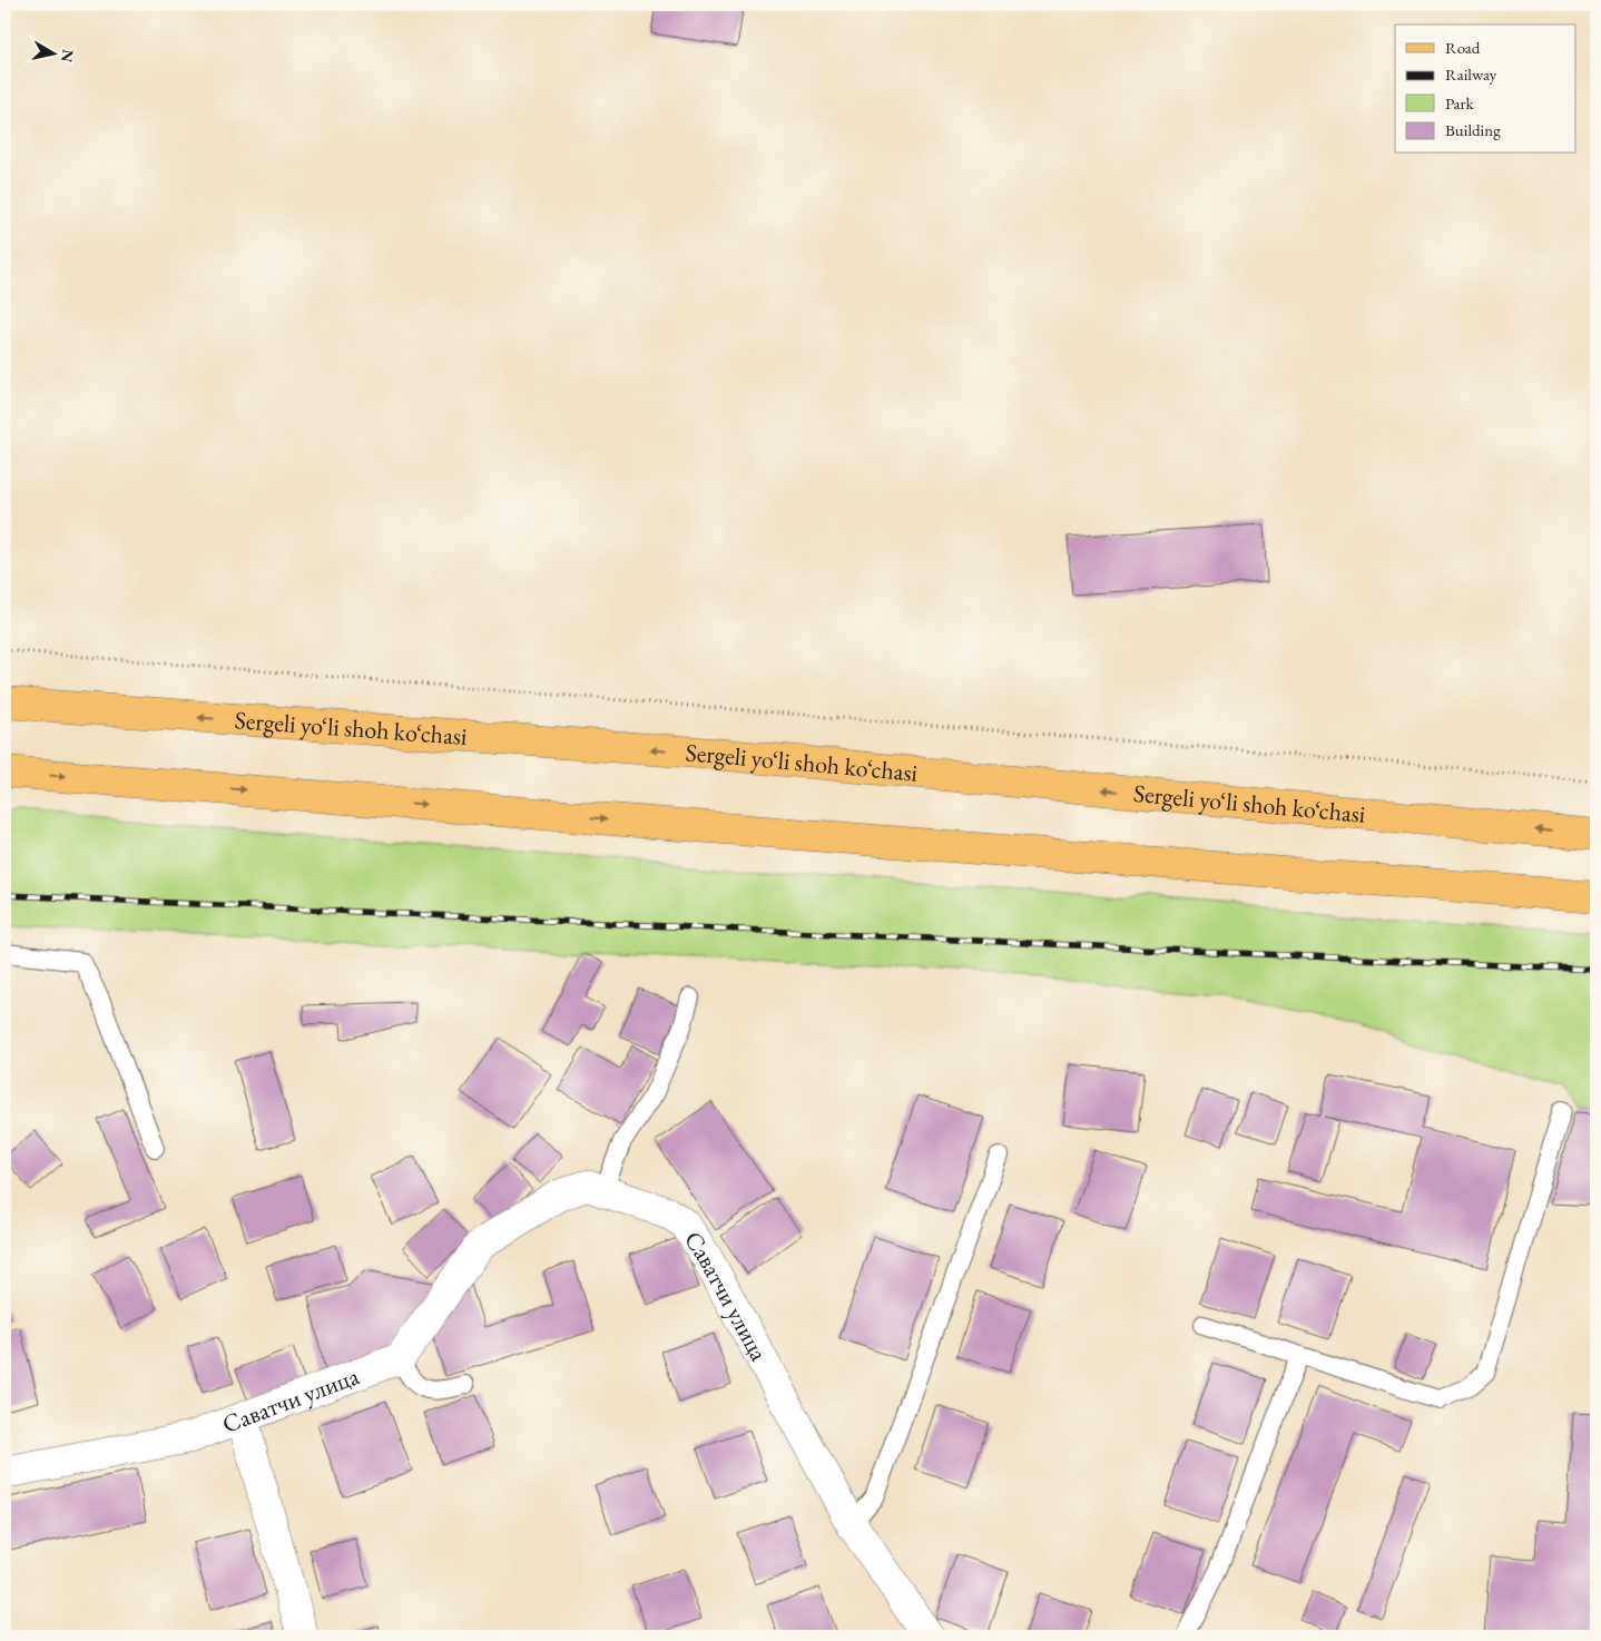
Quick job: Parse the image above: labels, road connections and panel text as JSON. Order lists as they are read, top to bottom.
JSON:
{
  "streets": {
    "main road": ["Sergeli yo‘li shoh ko‘chasi"],
    "street": ["Саватчи улица"]
  },
  "legend": [
    "Road",
    "Railway",
    "Park",
    "Building"
  ],
  "north": "right"
}
